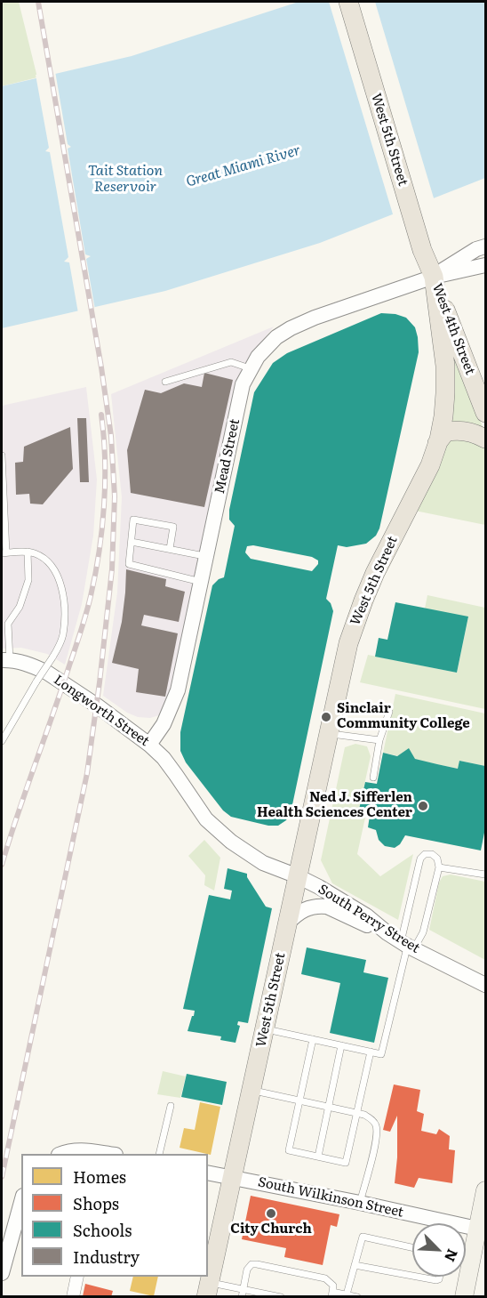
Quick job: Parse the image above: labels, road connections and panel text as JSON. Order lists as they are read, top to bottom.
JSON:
{
  "streets": {
    "main road": ["West 5th Street", "West 4th Street"],
    "street": [
      "Mead Street",
      "Longworth Street",
      "South Perry Street",
      "South Wilkinson Street"
    ]
  },
  "crossings": [
    ["West 5th Street", "West 4th Street"],
    ["West 5th Street", "Mead Street"],
    ["West 5th Street", "South Perry Street"],
    ["West 5th Street", "South Wilkinson Street"],
    ["West 4th Street", "Mead Street"],
    ["Mead Street", "Longworth Street"],
    ["Longworth Street", "South Perry Street"]
  ],
  "water": ["Great Miami River", "Tait Station Reservoir"],
  "places": ["Sinclair Community College", "Ned J. Sifferlen Health Sciences Center", "City Church"],
  "legend": [
    "Homes",
    "Shops",
    "Schools",
    "Industry"
  ],
  "north": "bottom right"
}
